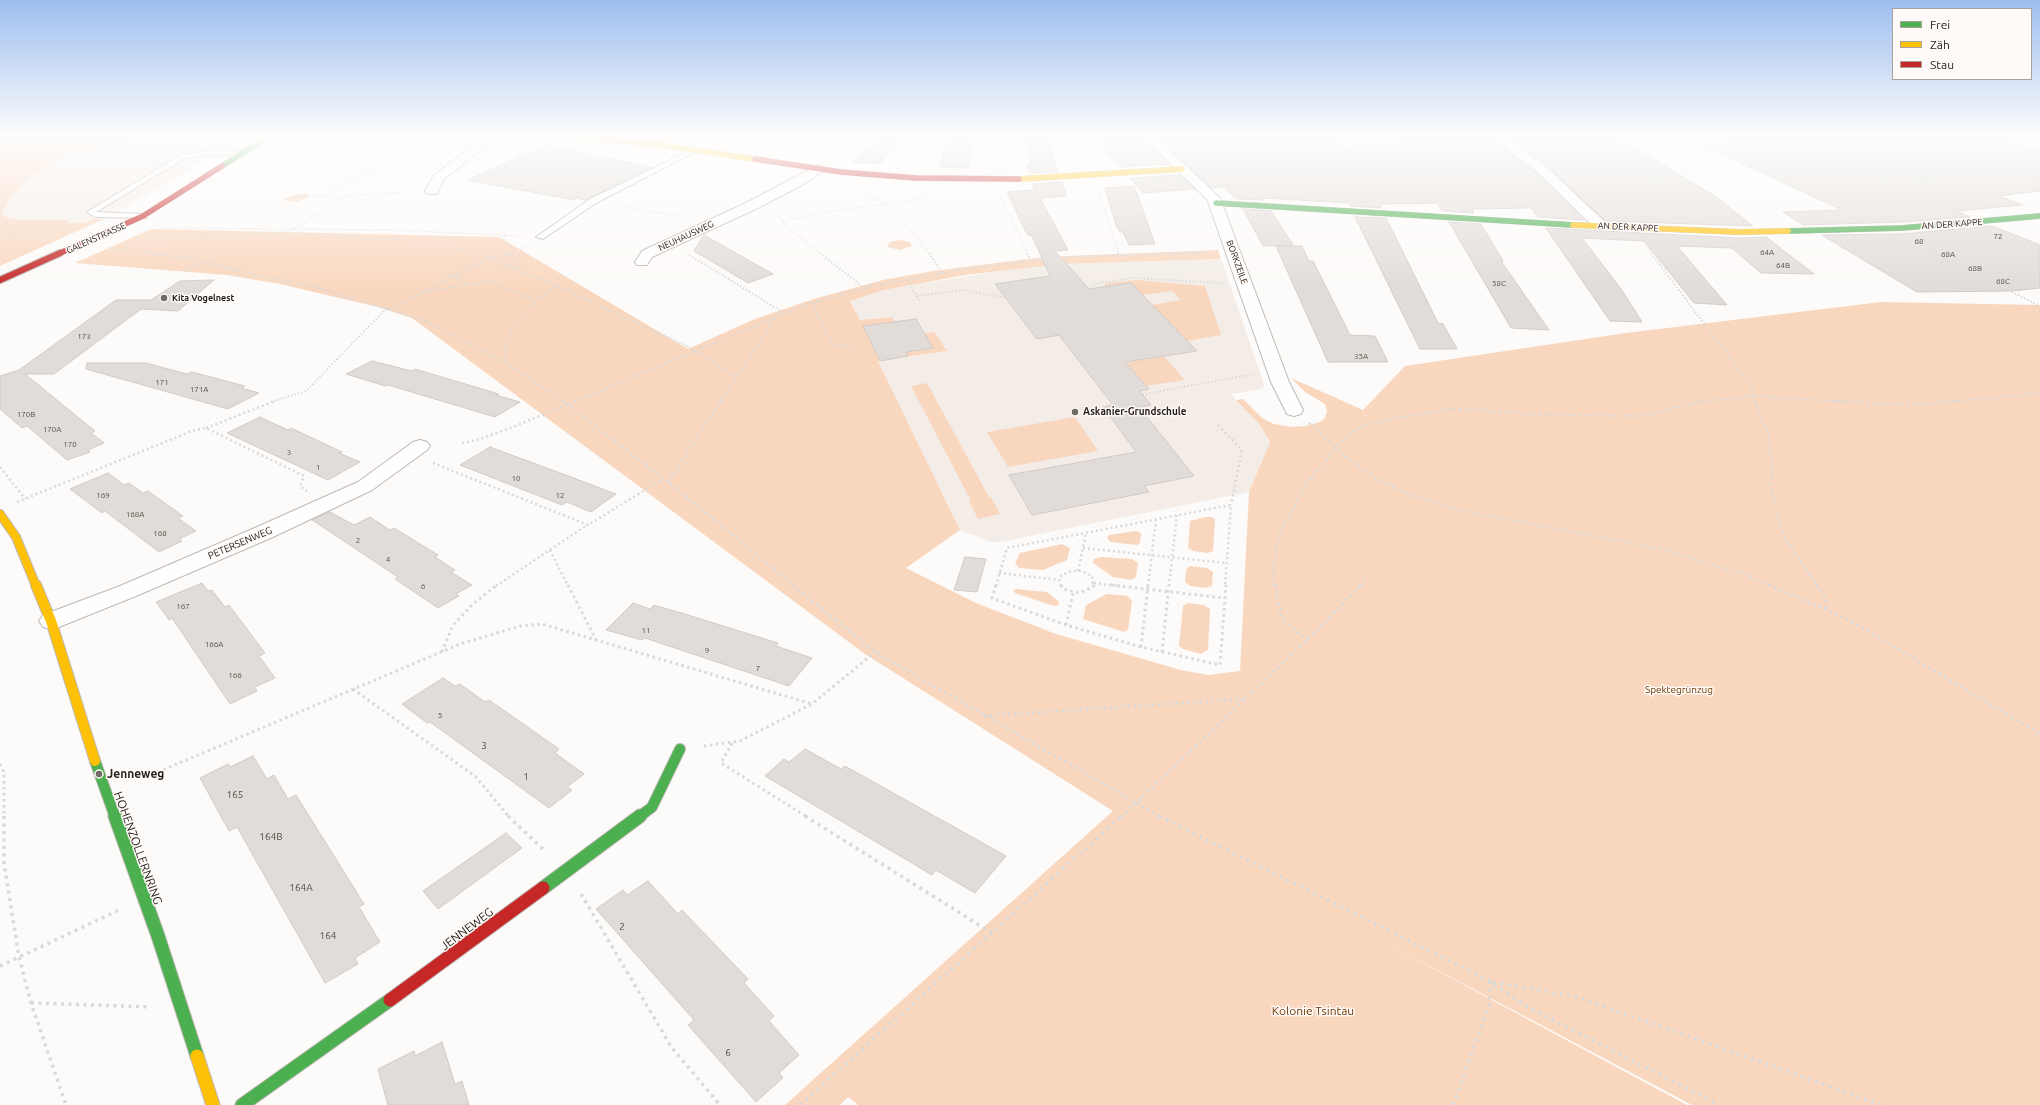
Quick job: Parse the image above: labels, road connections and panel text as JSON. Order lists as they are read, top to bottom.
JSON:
{
  "streets": {
    "street": [
      "AN DER KAPPE",
      "NEUHAUSWEG",
      "GALENSTRASSE",
      "BORKZEILE",
      "PETERSENWEG",
      "HOHENZOLLERNRING",
      "JENNEWEG"
    ]
  },
  "crossings": [
    ["AN DER KAPPE", "BORKZEILE"],
    ["PETERSENWEG", "HOHENZOLLERNRING"]
  ],
  "parks": ["Spektegrünzug", "Kolonie Tsintau"],
  "places": ["Kita Vogelnest", "Askanier-Grundschule", "Jenneweg"],
  "house_numbers": [
    "72",
    "68",
    "64A",
    "68A",
    "64B",
    "68B",
    "68C",
    "58C",
    "173",
    "35A",
    "171",
    "171A",
    "170B",
    "170A",
    "170",
    "3",
    "1",
    "10",
    "169",
    "12",
    "168A",
    "168",
    "2",
    "4",
    "6",
    "167",
    "11",
    "166A",
    "9",
    "7",
    "166",
    "5",
    "3",
    "1",
    "165",
    "164B",
    "164A",
    "2",
    "164",
    "6"
  ],
  "legend": ["Frei", "Zäh", "Stau"]
}
